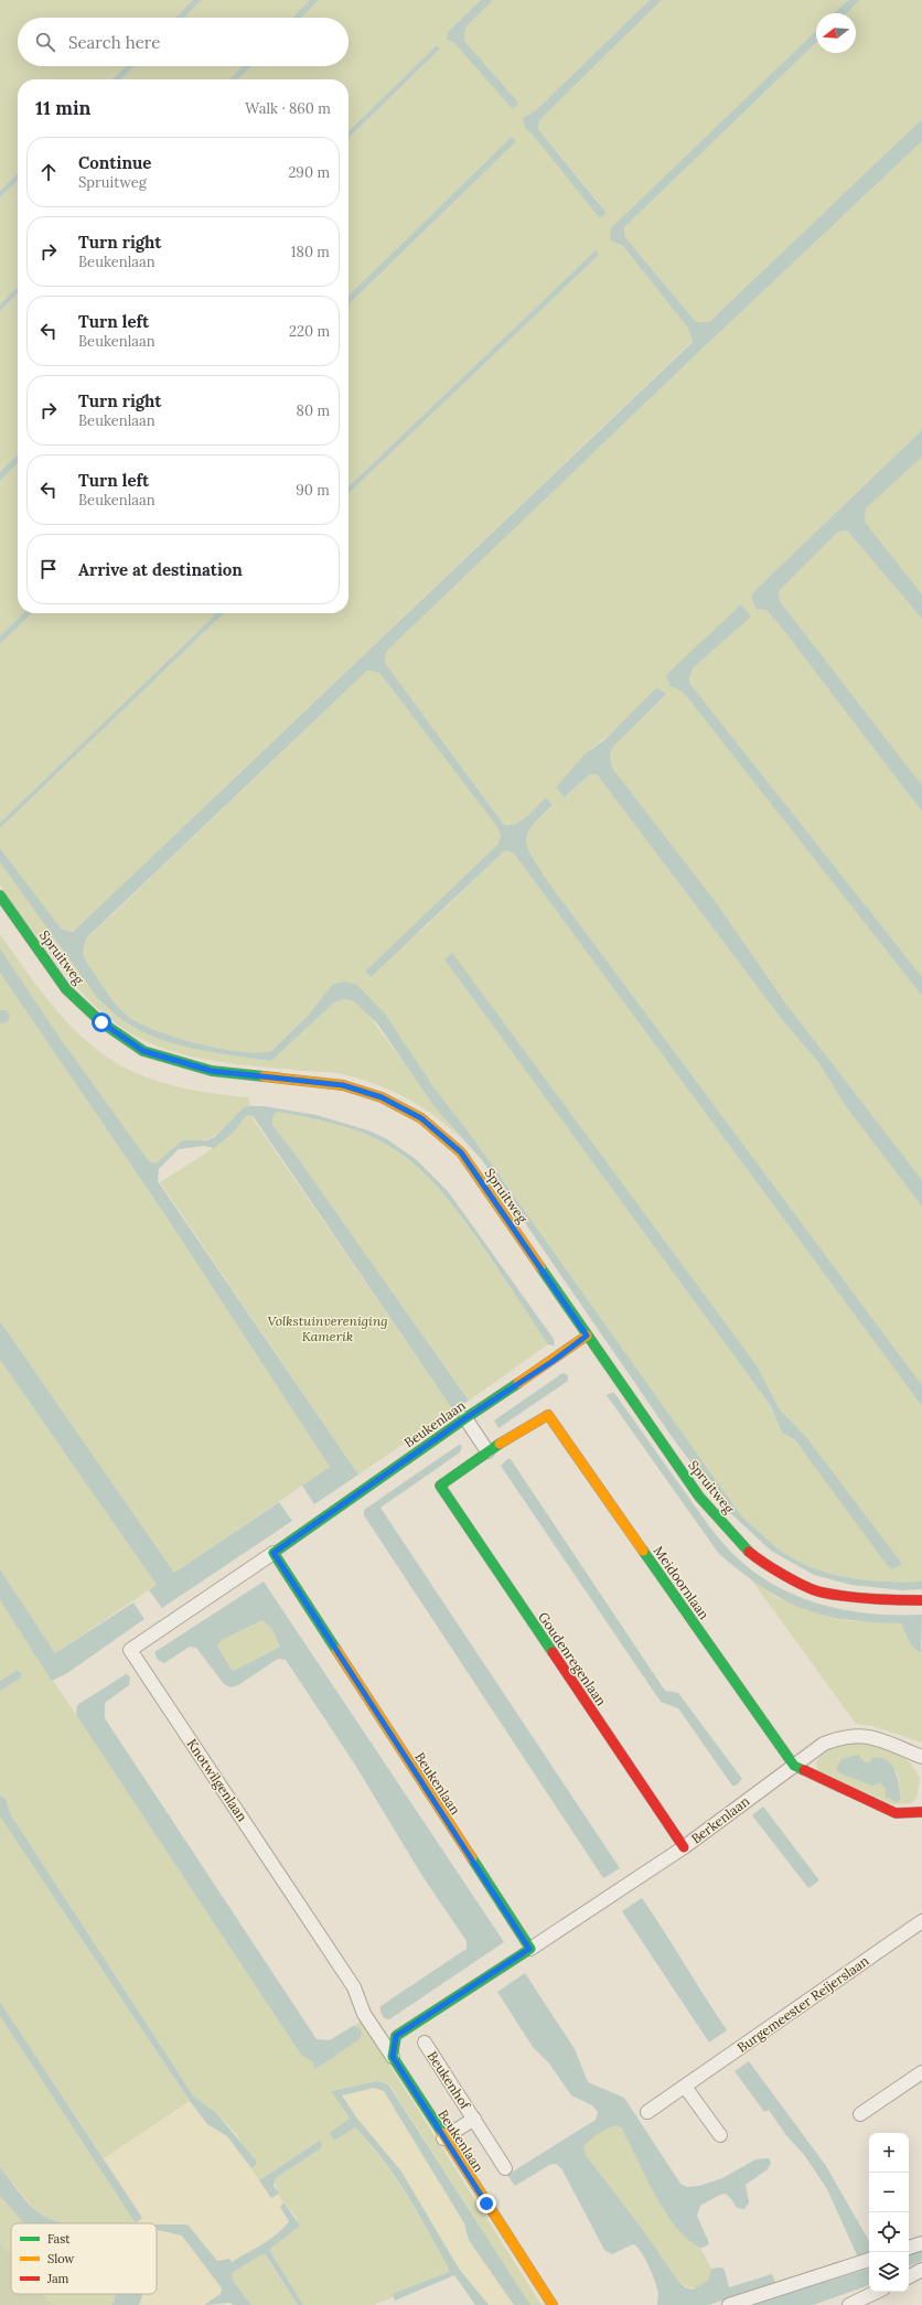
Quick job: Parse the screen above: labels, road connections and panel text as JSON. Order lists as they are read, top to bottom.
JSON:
{
  "streets": {
    "street": [
      "Spruitweg",
      "Beukenlaan",
      "Meidoornlaan",
      "Goudenregenlaan",
      "Knotwilgenlaan",
      "Berkenlaan",
      "Burgemeester Reijerslaan",
      "Beukenhof"
    ]
  },
  "crossings": [
    ["Spruitweg", "Beukenlaan"],
    ["Beukenlaan", "Knotwilgenlaan"],
    ["Beukenlaan", "Berkenlaan"],
    ["Beukenlaan", "Beukenhof"],
    ["Meidoornlaan", "Goudenregenlaan"],
    ["Meidoornlaan", "Berkenlaan"],
    ["Goudenregenlaan", "Berkenlaan"]
  ],
  "parks": ["Volkstuinvereniging Kamerik"],
  "legend": ["Fast", "Slow", "Jam"],
  "north": "left",
  "page": {
    "search": "Search here",
    "heading": ["11 min", "Walk · 860 m"],
    "list": [
      ["Continue", "Spruitweg", "290 m"],
      ["Turn right", "Beukenlaan", "180 m"],
      ["Turn left", "Beukenlaan", "220 m"],
      ["Turn right", "Beukenlaan", "80 m"],
      ["Turn left", "Beukenlaan", "90 m"],
      "Arrive at destination"
    ],
    "map_buttons": ["+", "−"]
  }
}
